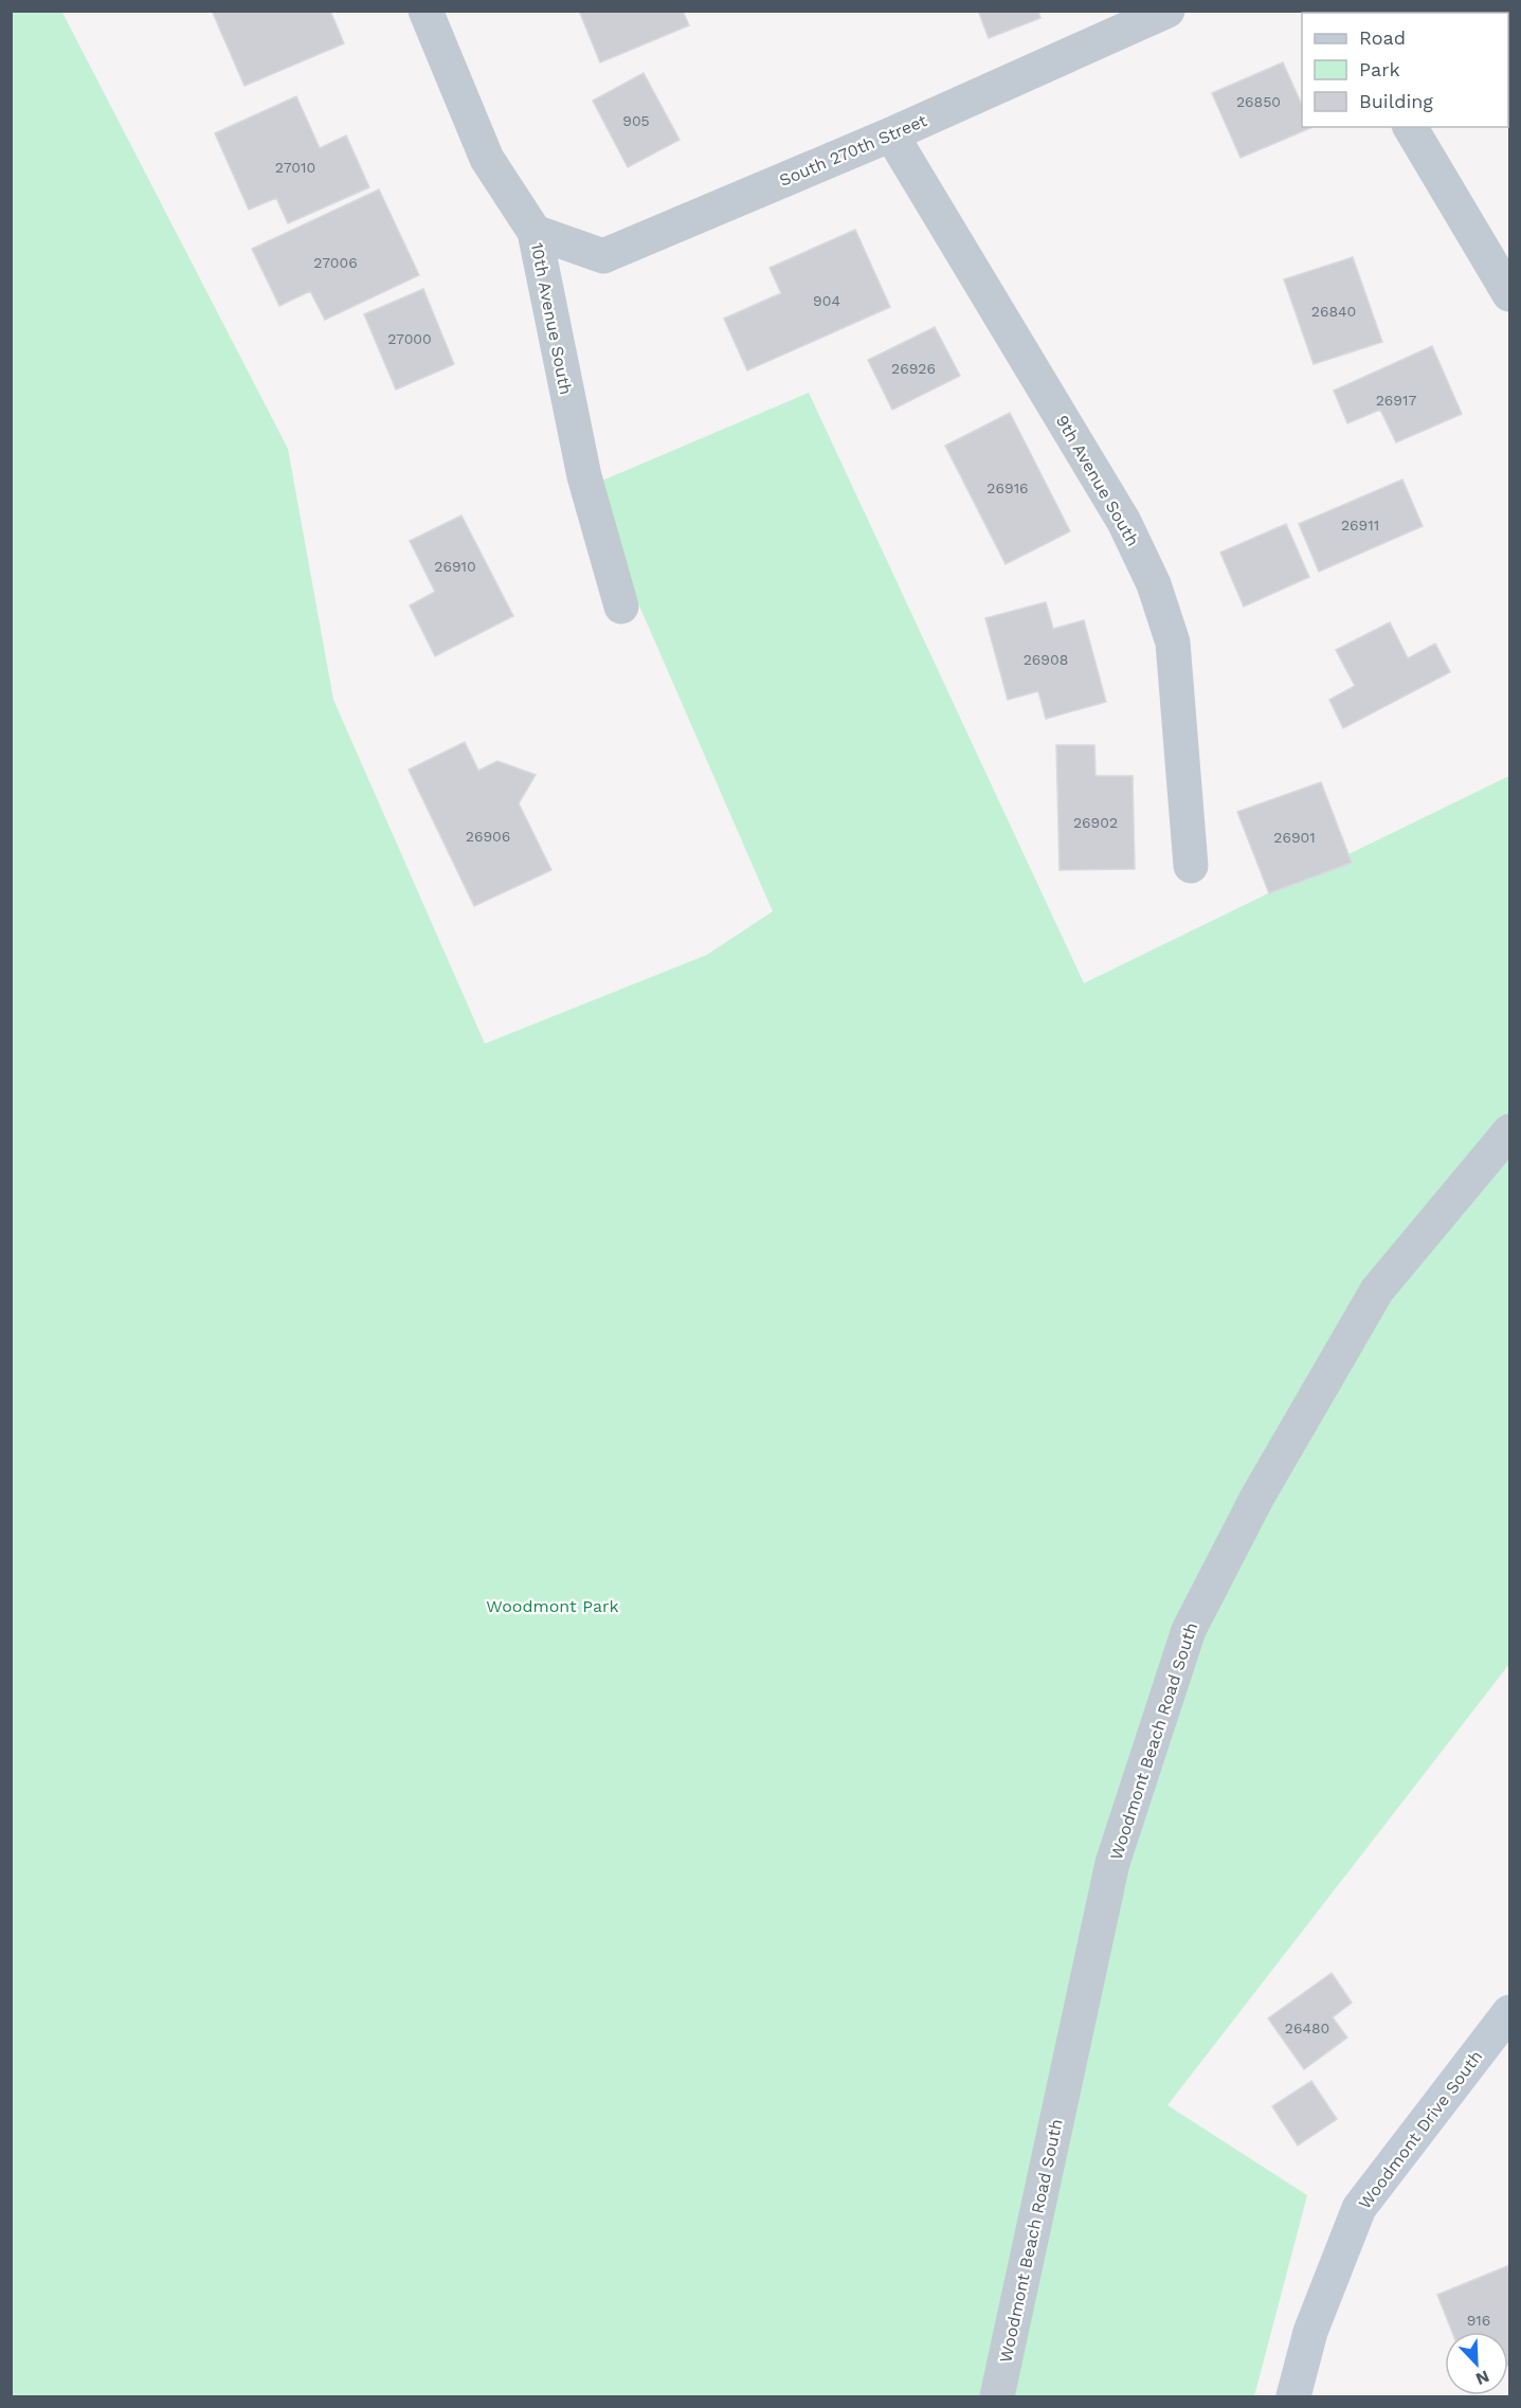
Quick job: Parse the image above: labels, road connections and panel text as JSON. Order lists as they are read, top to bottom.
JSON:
{
  "streets": {
    "main road": ["Woodmont Drive South"],
    "street": [
      "South 270th Street",
      "10th Avenue South",
      "9th Avenue South",
      "Woodmont Beach Road South"
    ]
  },
  "crossings": [
    ["South 270th Street", "10th Avenue South"],
    ["South 270th Street", "9th Avenue South"]
  ],
  "parks": ["Woodmont Park"],
  "house_numbers": [
    "26850",
    "905",
    "27010",
    "27006",
    "904",
    "26840",
    "27000",
    "26926",
    "26917",
    "26916",
    "26911",
    "26910",
    "26908",
    "26902",
    "26906",
    "26901",
    "26480",
    "916"
  ],
  "legend": ["Road", "Park", "Building"],
  "north": "bottom right"
}
